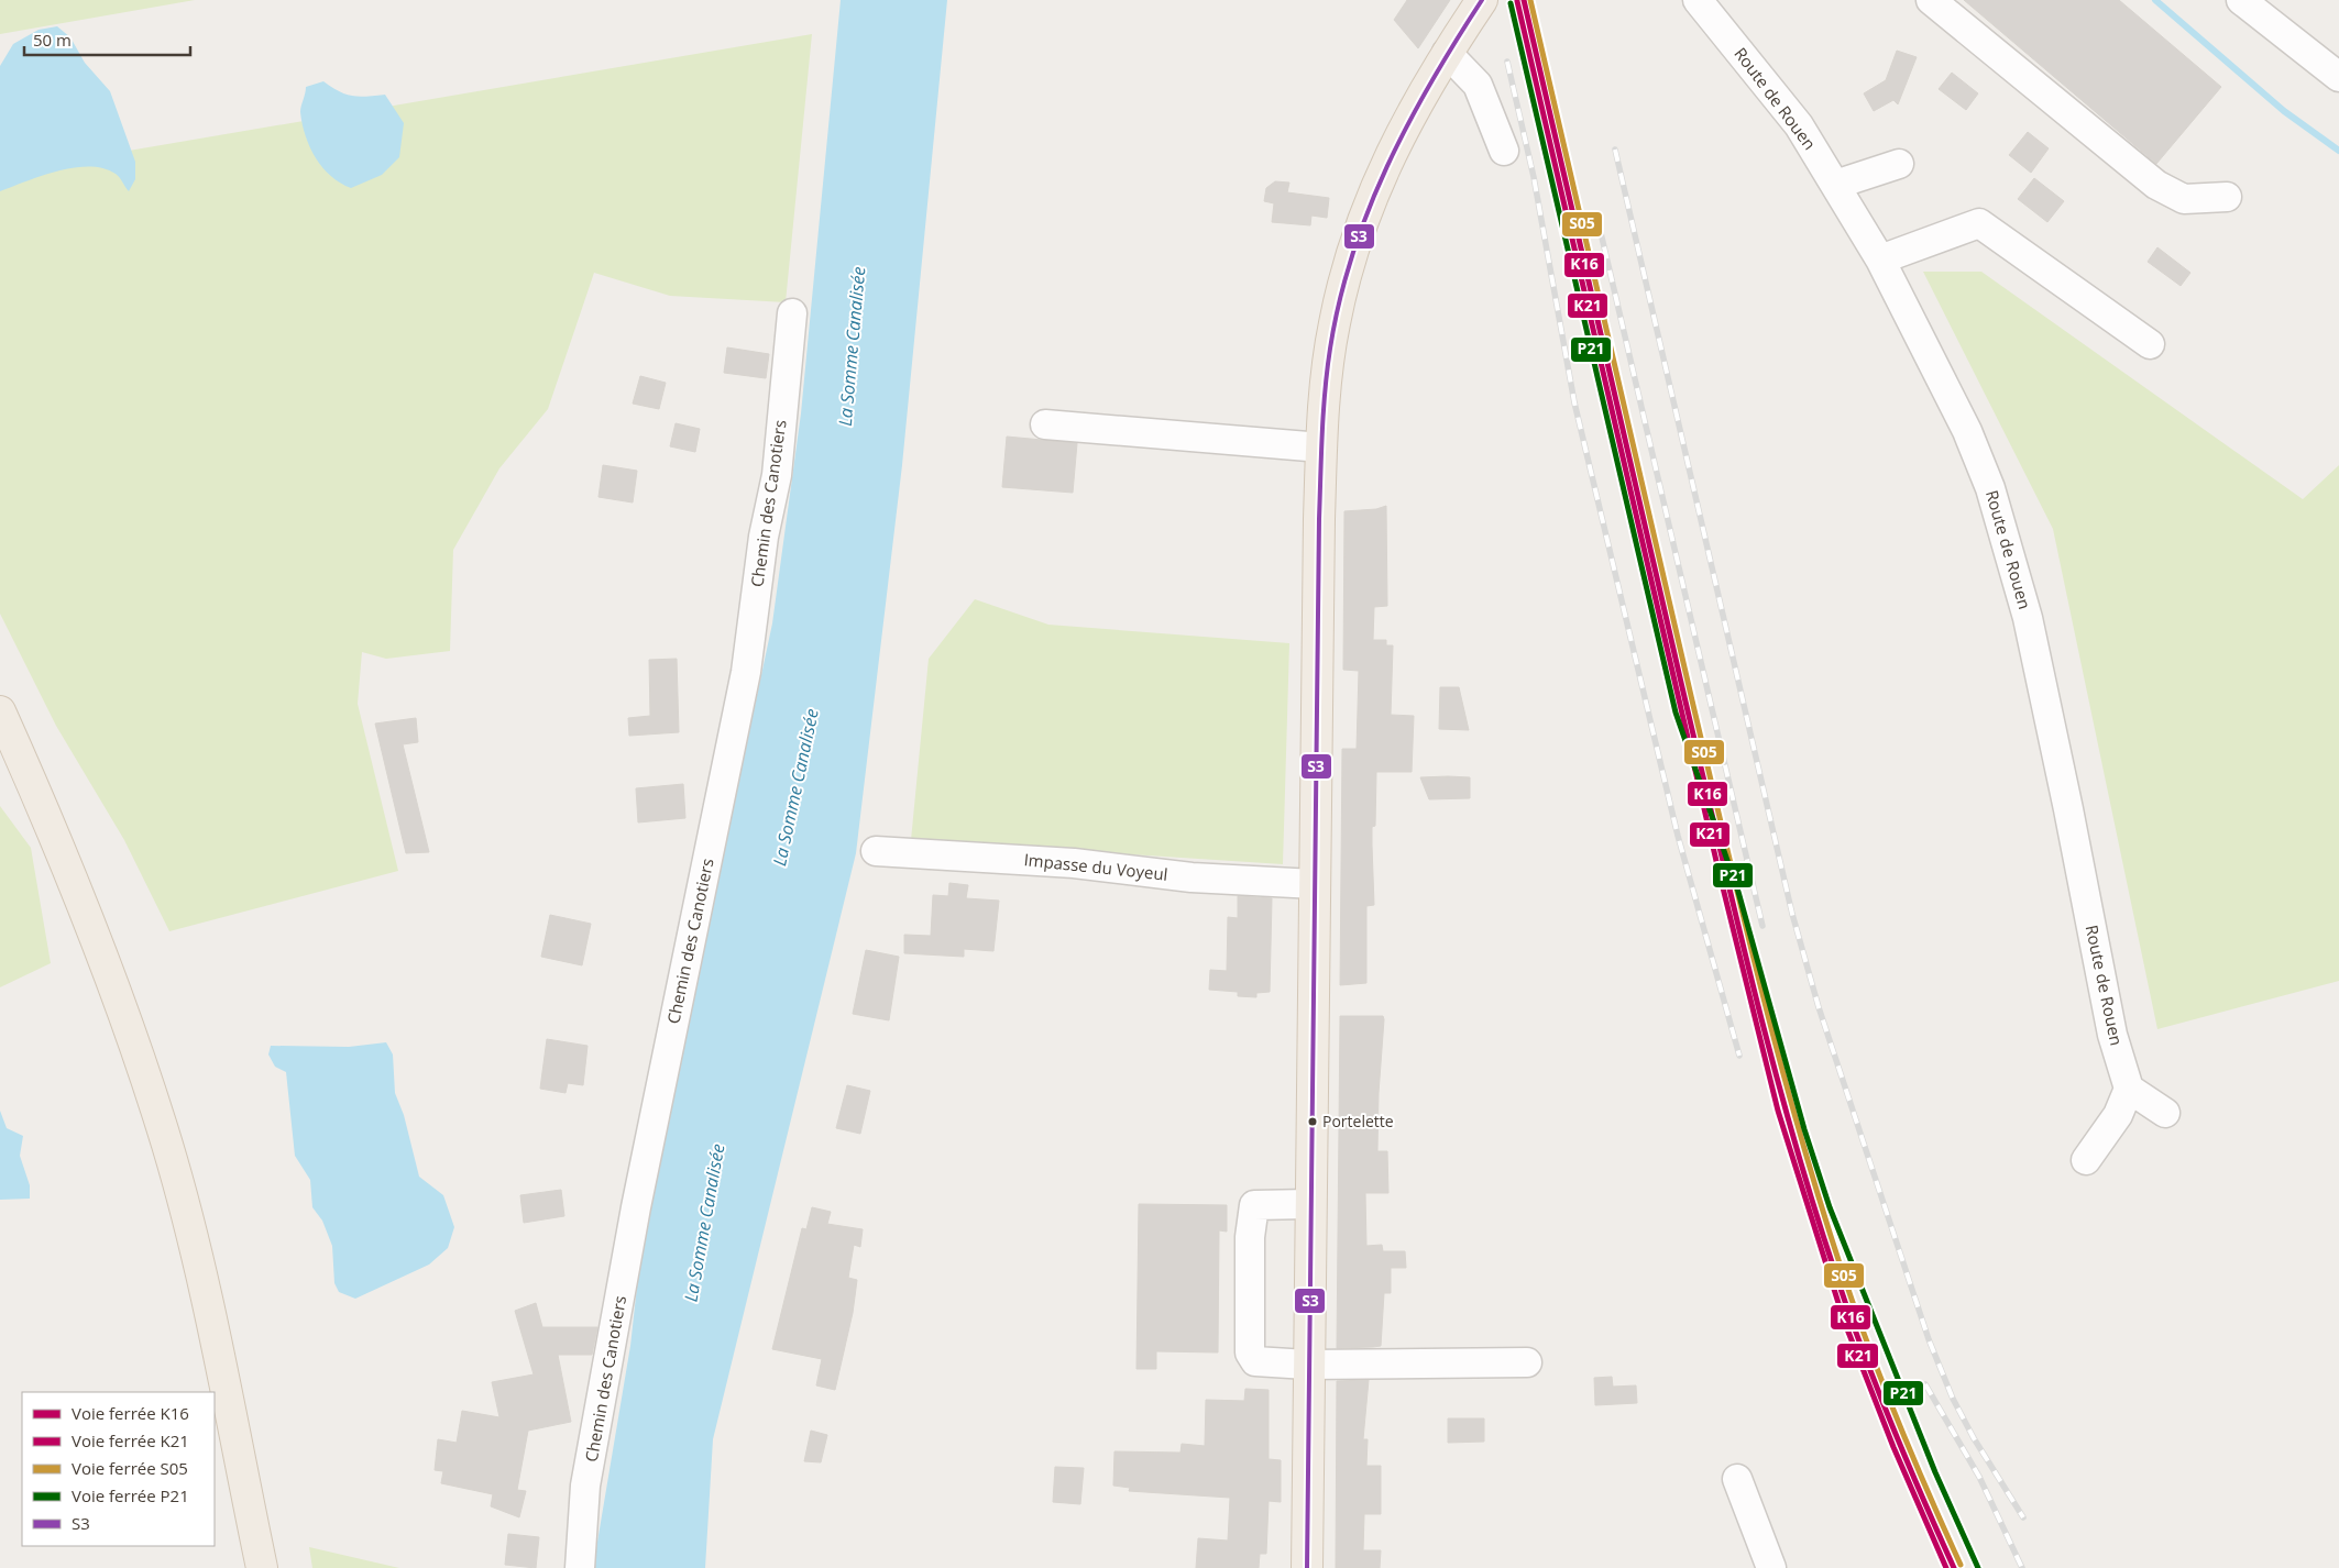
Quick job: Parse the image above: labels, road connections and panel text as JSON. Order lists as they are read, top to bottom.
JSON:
{
  "streets": {
    "street": ["Route de Rouen", "Chemin des Canotiers", "Impasse du Voyeul"]
  },
  "water": ["La Somme Canalisée"],
  "places": ["Portelette"],
  "lines": [
    "rail line K16",
    "rail line S05",
    "transit line S3",
    "rail line K21",
    "rail line P21"
  ],
  "legend": [
    "Voie ferrée K16",
    "Voie ferrée K21",
    "Voie ferrée S05",
    "Voie ferrée P21",
    "S3"
  ],
  "scale_bar": "50 m"
}
